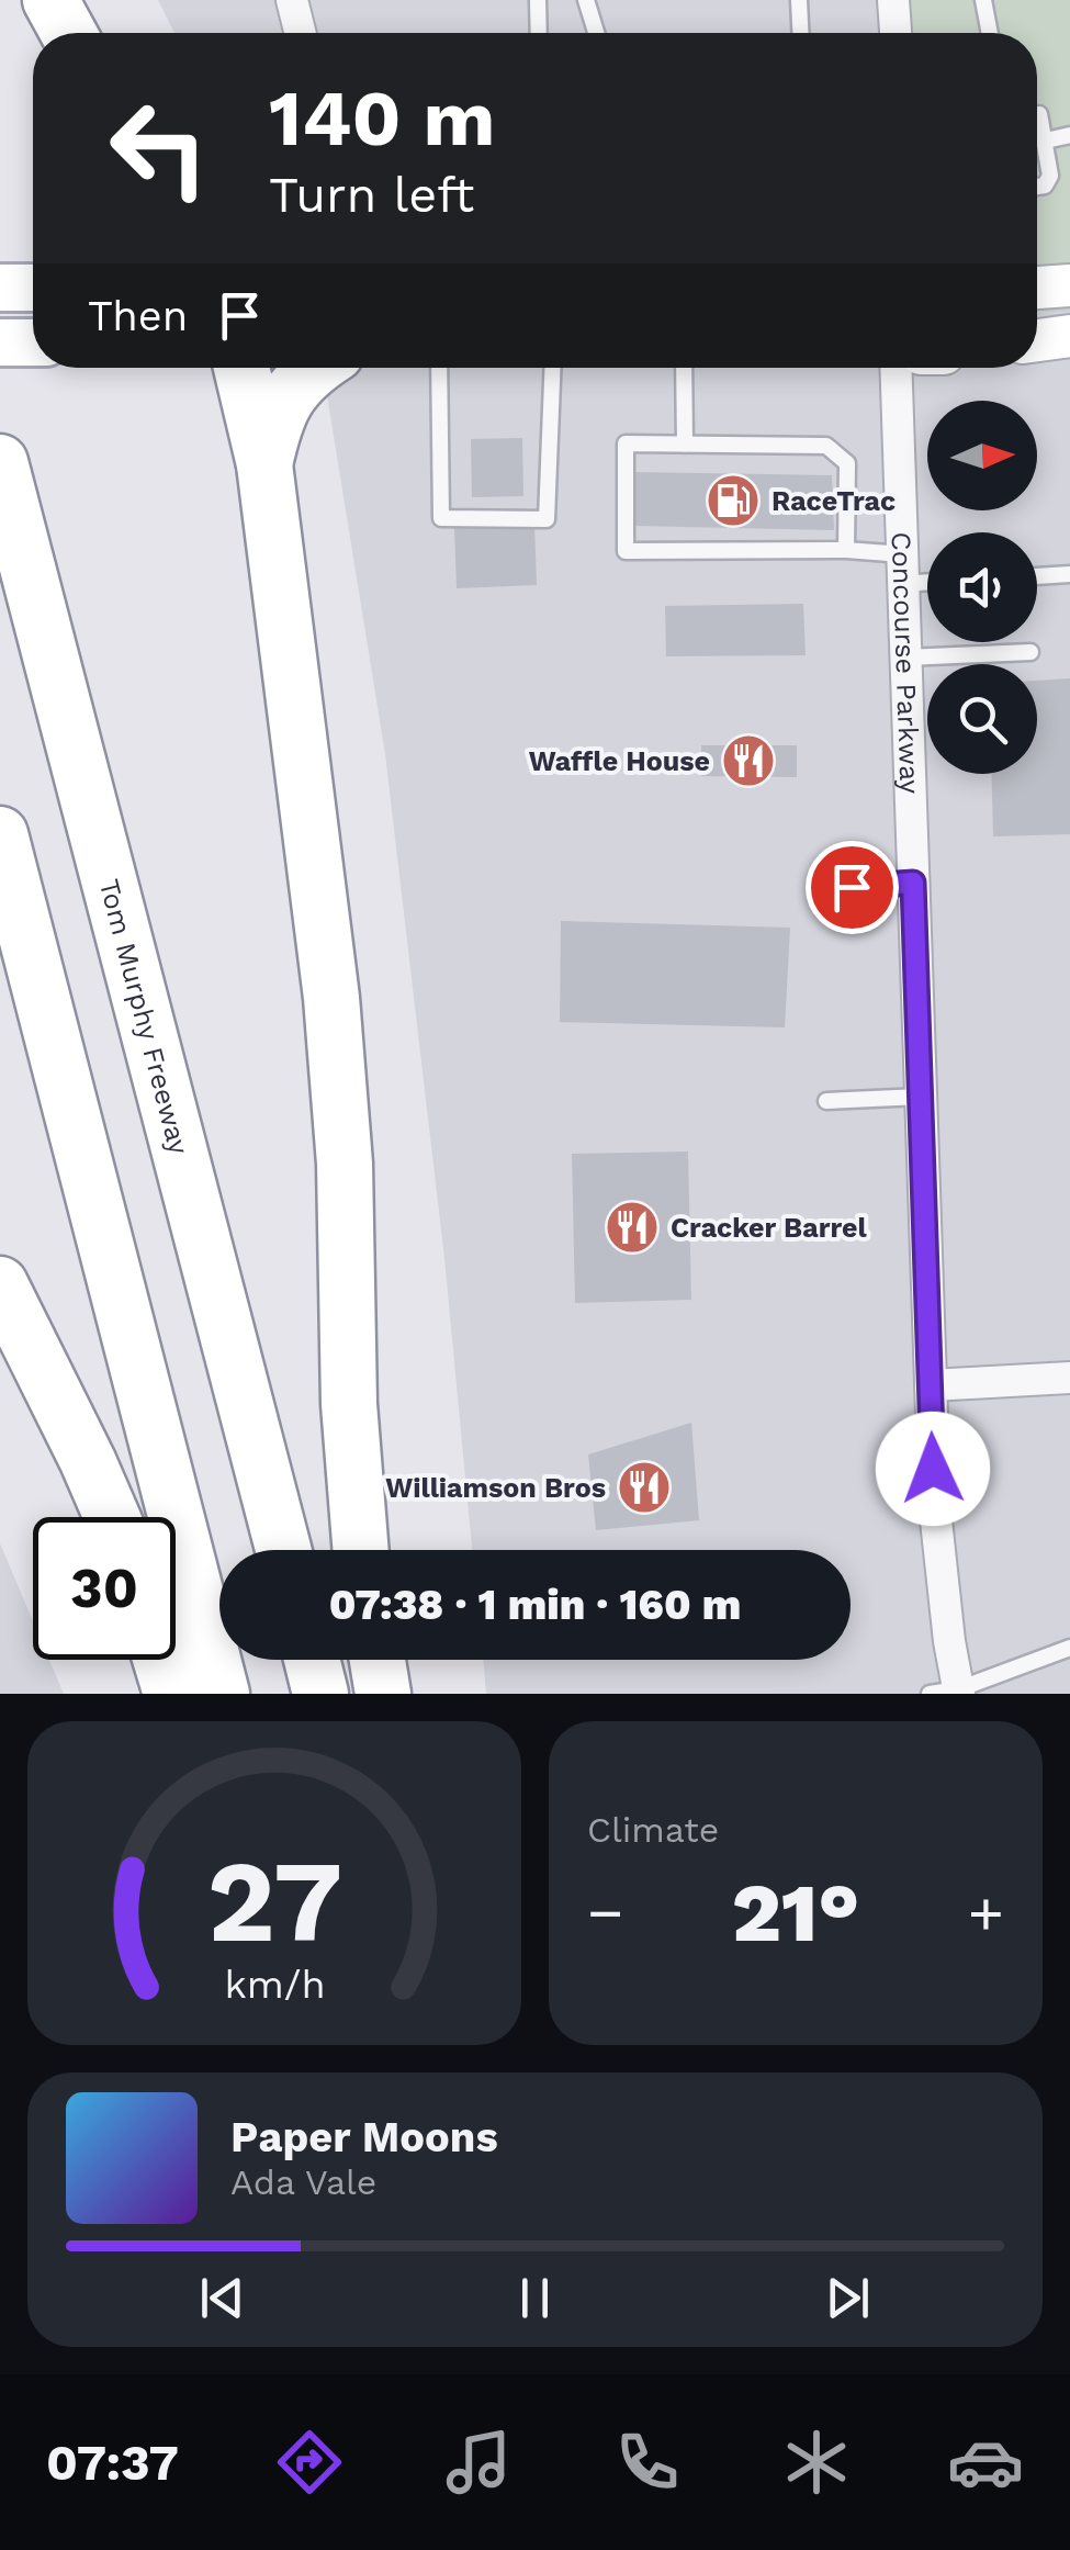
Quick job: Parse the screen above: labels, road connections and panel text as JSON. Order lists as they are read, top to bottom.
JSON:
{
  "streets": {
    "highway": ["Tom Murphy Freeway"],
    "street": ["Concourse Parkway"]
  },
  "places": {
    "fuel station": ["RaceTrac"],
    "restaurant": ["Waffle House", "Cracker Barrel", "Williamson Bros"]
  },
  "north": "right",
  "page": {
    "turn": ["140 m", "Turn left"],
    "then": "Then",
    "limit": "30",
    "trip": "07:38 · 1 min · 160 m",
    "tile": "Climate",
    "heat": ["−", "21°", "+"],
    "song": ["Paper Moons", "Ada Vale"],
    "tabs": "07:37",
    "gauge": ["27", "km/h"]
  }
}
